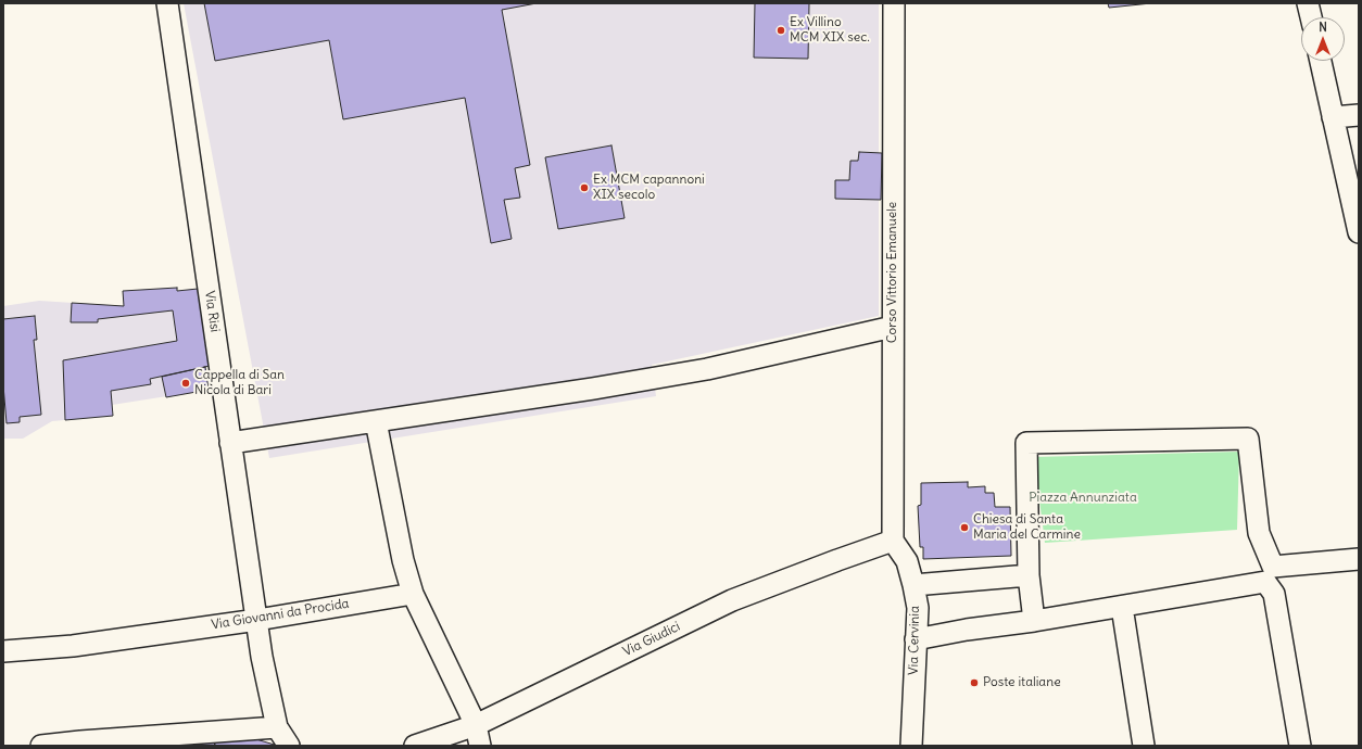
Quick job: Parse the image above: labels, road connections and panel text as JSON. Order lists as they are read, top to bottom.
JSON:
{
  "streets": {
    "street": [
      "Corso Vittorio Emanuele",
      "Via Risi",
      "Via Giovanni da Procida",
      "Via Giudici",
      "Via Cervinia"
    ]
  },
  "crossings": [
    ["Corso Vittorio Emanuele", "Via Giudici"],
    ["Corso Vittorio Emanuele", "Via Cervinia"],
    ["Via Risi", "Via Giovanni da Procida"],
    ["Via Giudici", "Via Cervinia"]
  ],
  "parks": ["Piazza Annunziata"],
  "places": [
    "Ex Villino MCM XIX sec.",
    "Ex MCM capannoni XIX secolo",
    "Cappella di San Nicola di Bari",
    "Chiesa di Santa Maria del Carmine",
    "Poste italiane"
  ],
  "north": "top"
}
